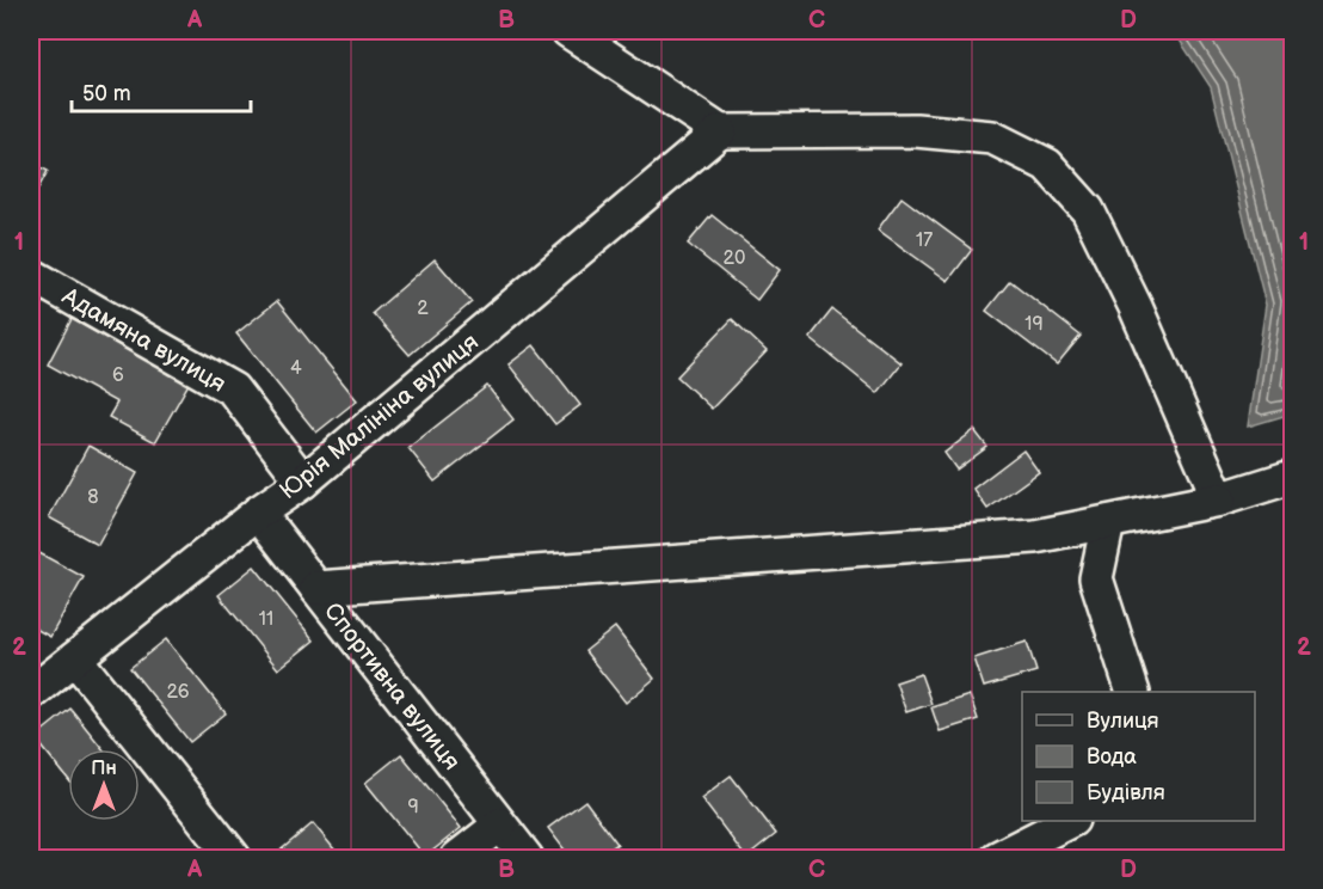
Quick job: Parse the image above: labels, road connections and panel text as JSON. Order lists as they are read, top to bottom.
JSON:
{
  "streets": {
    "street": ["Адамяна вулиця", "Юрія Малініна вулиця", "Спортивна вулиця"]
  },
  "crossings": [
    ["Адамяна вулиця", "Юрія Малініна вулиця"],
    ["Юрія Малініна вулиця", "Спортивна вулиця"]
  ],
  "house_numbers": [
    "17",
    "20",
    "2",
    "19",
    "4",
    "6",
    "8",
    "11",
    "26",
    "9"
  ],
  "legend": ["Вулиця", "Вода", "Будівля"],
  "scale_bar": "50 m",
  "north": "top",
  "grid": {
    "columns": [
      "A",
      "B",
      "C",
      "D"
    ],
    "rows": ["1", "2"]
  }
}
